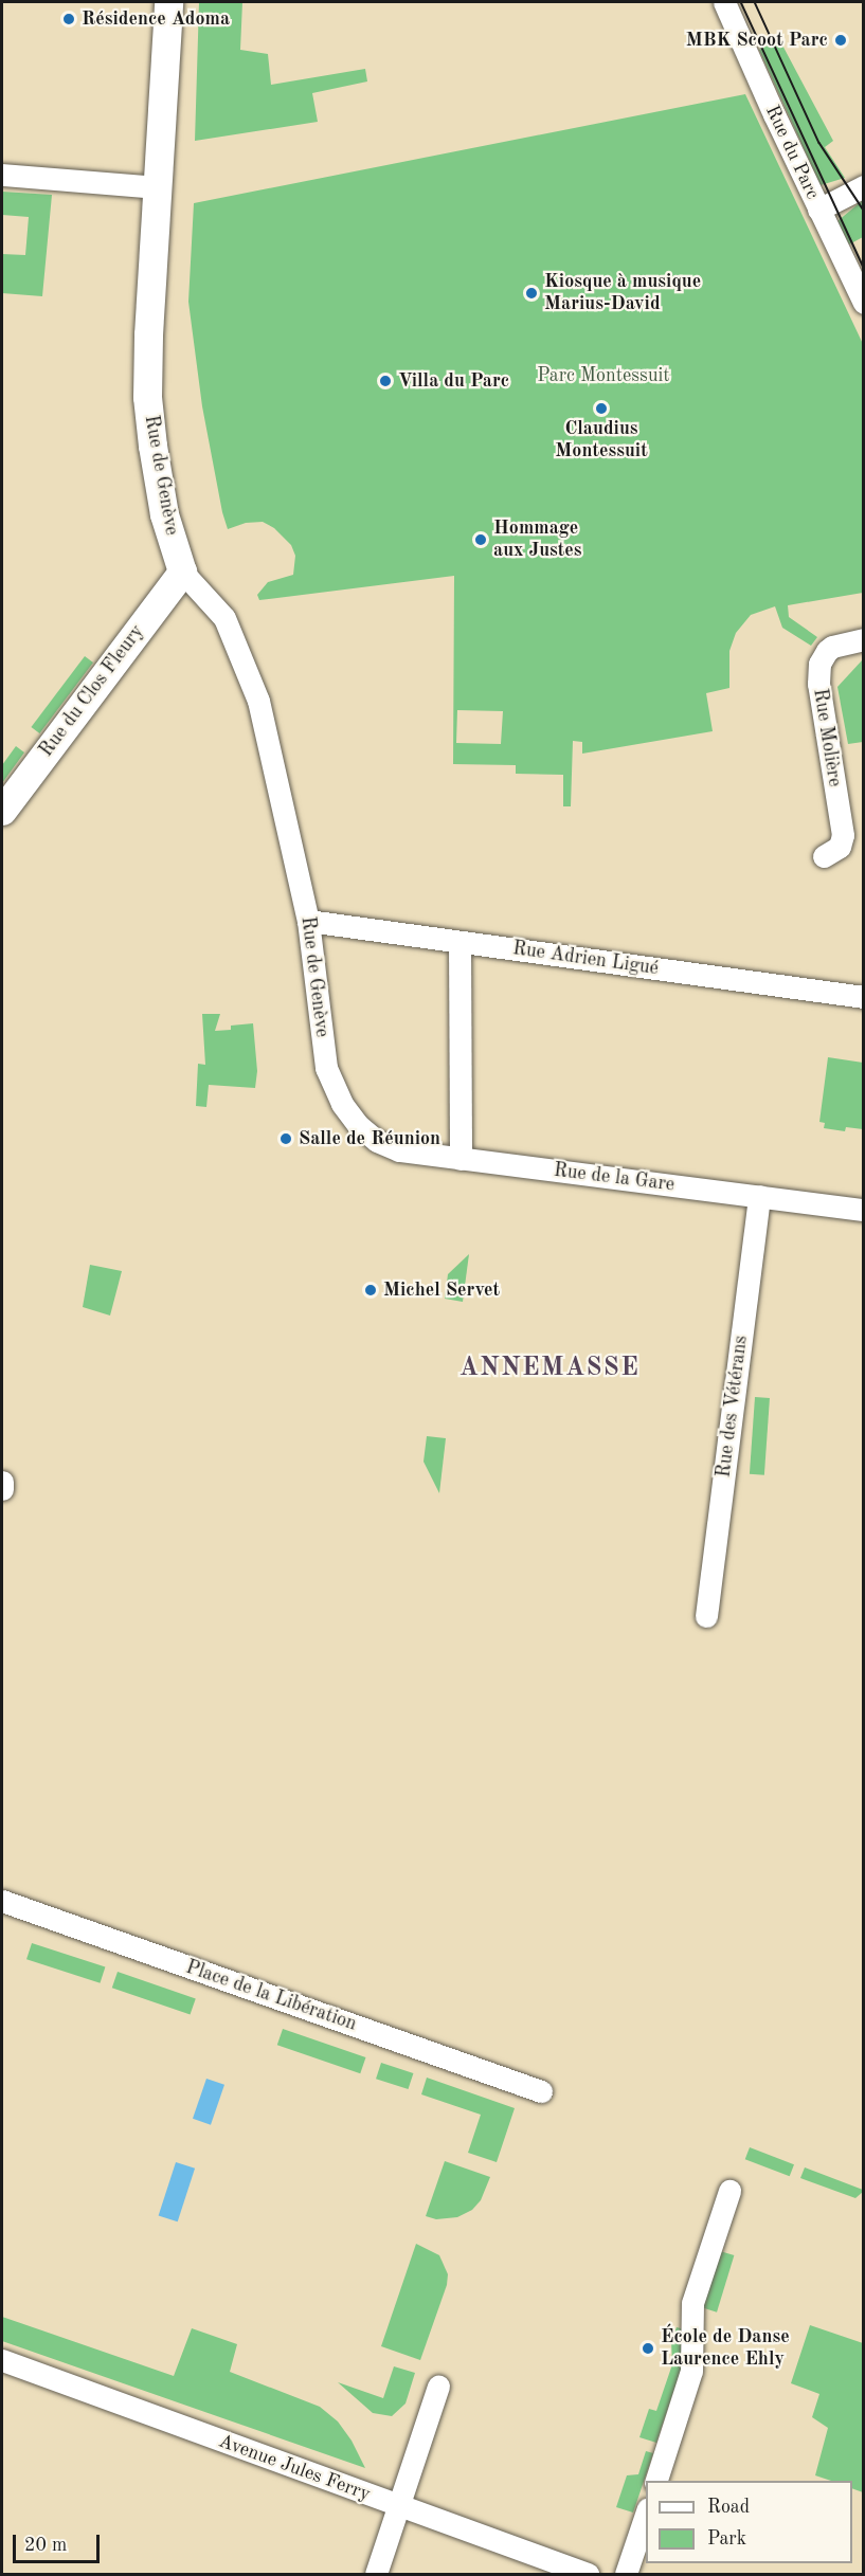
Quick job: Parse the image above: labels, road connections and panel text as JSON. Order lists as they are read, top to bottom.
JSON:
{
  "streets": {
    "street": [
      "Rue du Parc",
      "Rue de Genève",
      "Rue du Clos Fleury",
      "Rue Molière",
      "Rue Adrien Ligué",
      "Rue de la Gare",
      "Rue des Vétérans",
      "Place de la Libération",
      "Avenue Jules Ferry"
    ]
  },
  "crossings": [
    ["Rue de Genève", "Rue du Clos Fleury"],
    ["Rue de Genève", "Rue Adrien Ligué"],
    ["Rue de Genève", "Rue de la Gare"],
    ["Rue de la Gare", "Rue des Vétérans"]
  ],
  "districts": ["ANNEMASSE"],
  "parks": ["Parc Montessuit"],
  "places": [
    "Résidence Adoma",
    "MBK Scoot Parc",
    "Kiosque à musique Marius-David",
    "Villa du Parc",
    "Claudius Montessuit",
    "Hommage aux Justes",
    "Salle de Réunion",
    "Michel Servet",
    "École de Danse Laurence Ehly"
  ],
  "legend": ["Road", "Park"],
  "scale_bar": "20 m"
}
